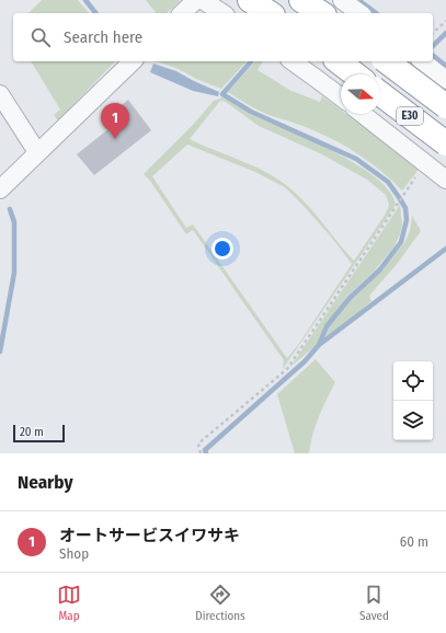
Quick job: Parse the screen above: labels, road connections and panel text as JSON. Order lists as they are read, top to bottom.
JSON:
{
  "streets": {
    "highway": ["E30"]
  },
  "scale_bar": "20 m",
  "north": "right",
  "page": {
    "search": "Search here",
    "pins": "1",
    "scale": "20 m",
    "heading": "Nearby",
    "list": [
      {
        "mark": "1",
        "name": "オートサービスイワサキ",
        "note": "Shop",
        "value": "60 m"
      }
    ],
    "nav": ["Map", "Directions", "Saved"]
  }
}
